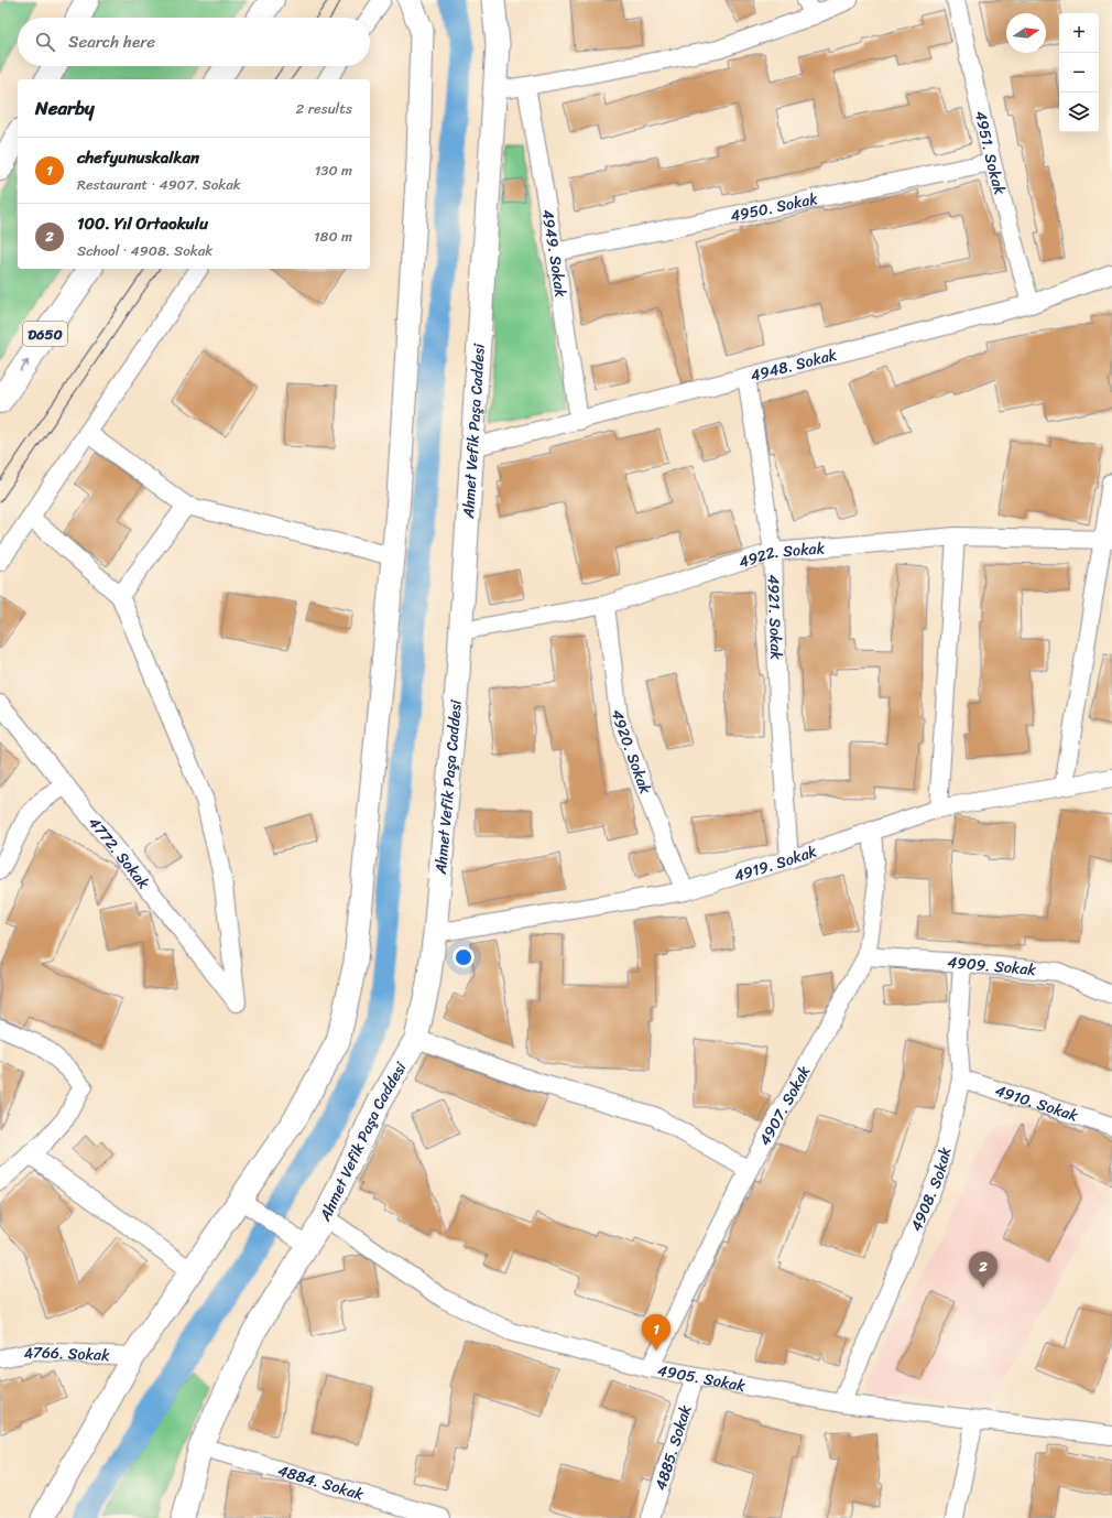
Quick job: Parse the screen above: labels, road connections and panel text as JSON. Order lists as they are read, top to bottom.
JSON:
{
  "streets": {
    "highway": ["D650"],
    "street": [
      "4951. Sokak",
      "4950. Sokak",
      "4949. Sokak",
      "4948. Sokak",
      "Ahmet Vefik Paşa Caddesi",
      "4922. Sokak",
      "4921. Sokak",
      "4920. Sokak",
      "4772. Sokak",
      "4919. Sokak",
      "4909. Sokak",
      "4910. Sokak",
      "4907. Sokak",
      "4908. Sokak",
      "4766. Sokak",
      "4905. Sokak",
      "4885. Sokak",
      "4884. Sokak"
    ]
  },
  "crossings": [
    ["4951. Sokak", "4950. Sokak"],
    ["4951. Sokak", "4948. Sokak"],
    ["4950. Sokak", "4949. Sokak"],
    ["4949. Sokak", "4948. Sokak"],
    ["4948. Sokak", "Ahmet Vefik Paşa Caddesi"],
    ["4948. Sokak", "4921. Sokak"],
    ["Ahmet Vefik Paşa Caddesi", "4922. Sokak"],
    ["Ahmet Vefik Paşa Caddesi", "4919. Sokak"],
    ["Ahmet Vefik Paşa Caddesi", "4905. Sokak"],
    ["Ahmet Vefik Paşa Caddesi", "4884. Sokak"],
    ["4922. Sokak", "4921. Sokak"],
    ["4922. Sokak", "4920. Sokak"],
    ["4921. Sokak", "4919. Sokak"],
    ["4920. Sokak", "4919. Sokak"],
    ["4919. Sokak", "4907. Sokak"],
    ["4909. Sokak", "4907. Sokak"],
    ["4909. Sokak", "4908. Sokak"],
    ["4910. Sokak", "4908. Sokak"],
    ["4907. Sokak", "4905. Sokak"],
    ["4908. Sokak", "4905. Sokak"],
    ["4905. Sokak", "4885. Sokak"]
  ],
  "north": "right",
  "page": {
    "map_buttons": ["+", "−"],
    "search": "Search here",
    "heading": ["Nearby", "2 results"],
    "list": [
      {
        "mark": "1",
        "name": "chefyunuskalkan",
        "note": "Restaurant · 4907. Sokak",
        "value": "130 m"
      },
      {
        "mark": "2",
        "name": "100. Yıl Ortaokulu",
        "note": "School · 4908. Sokak",
        "value": "180 m"
      }
    ],
    "pins": ["2", "1"]
  }
}
